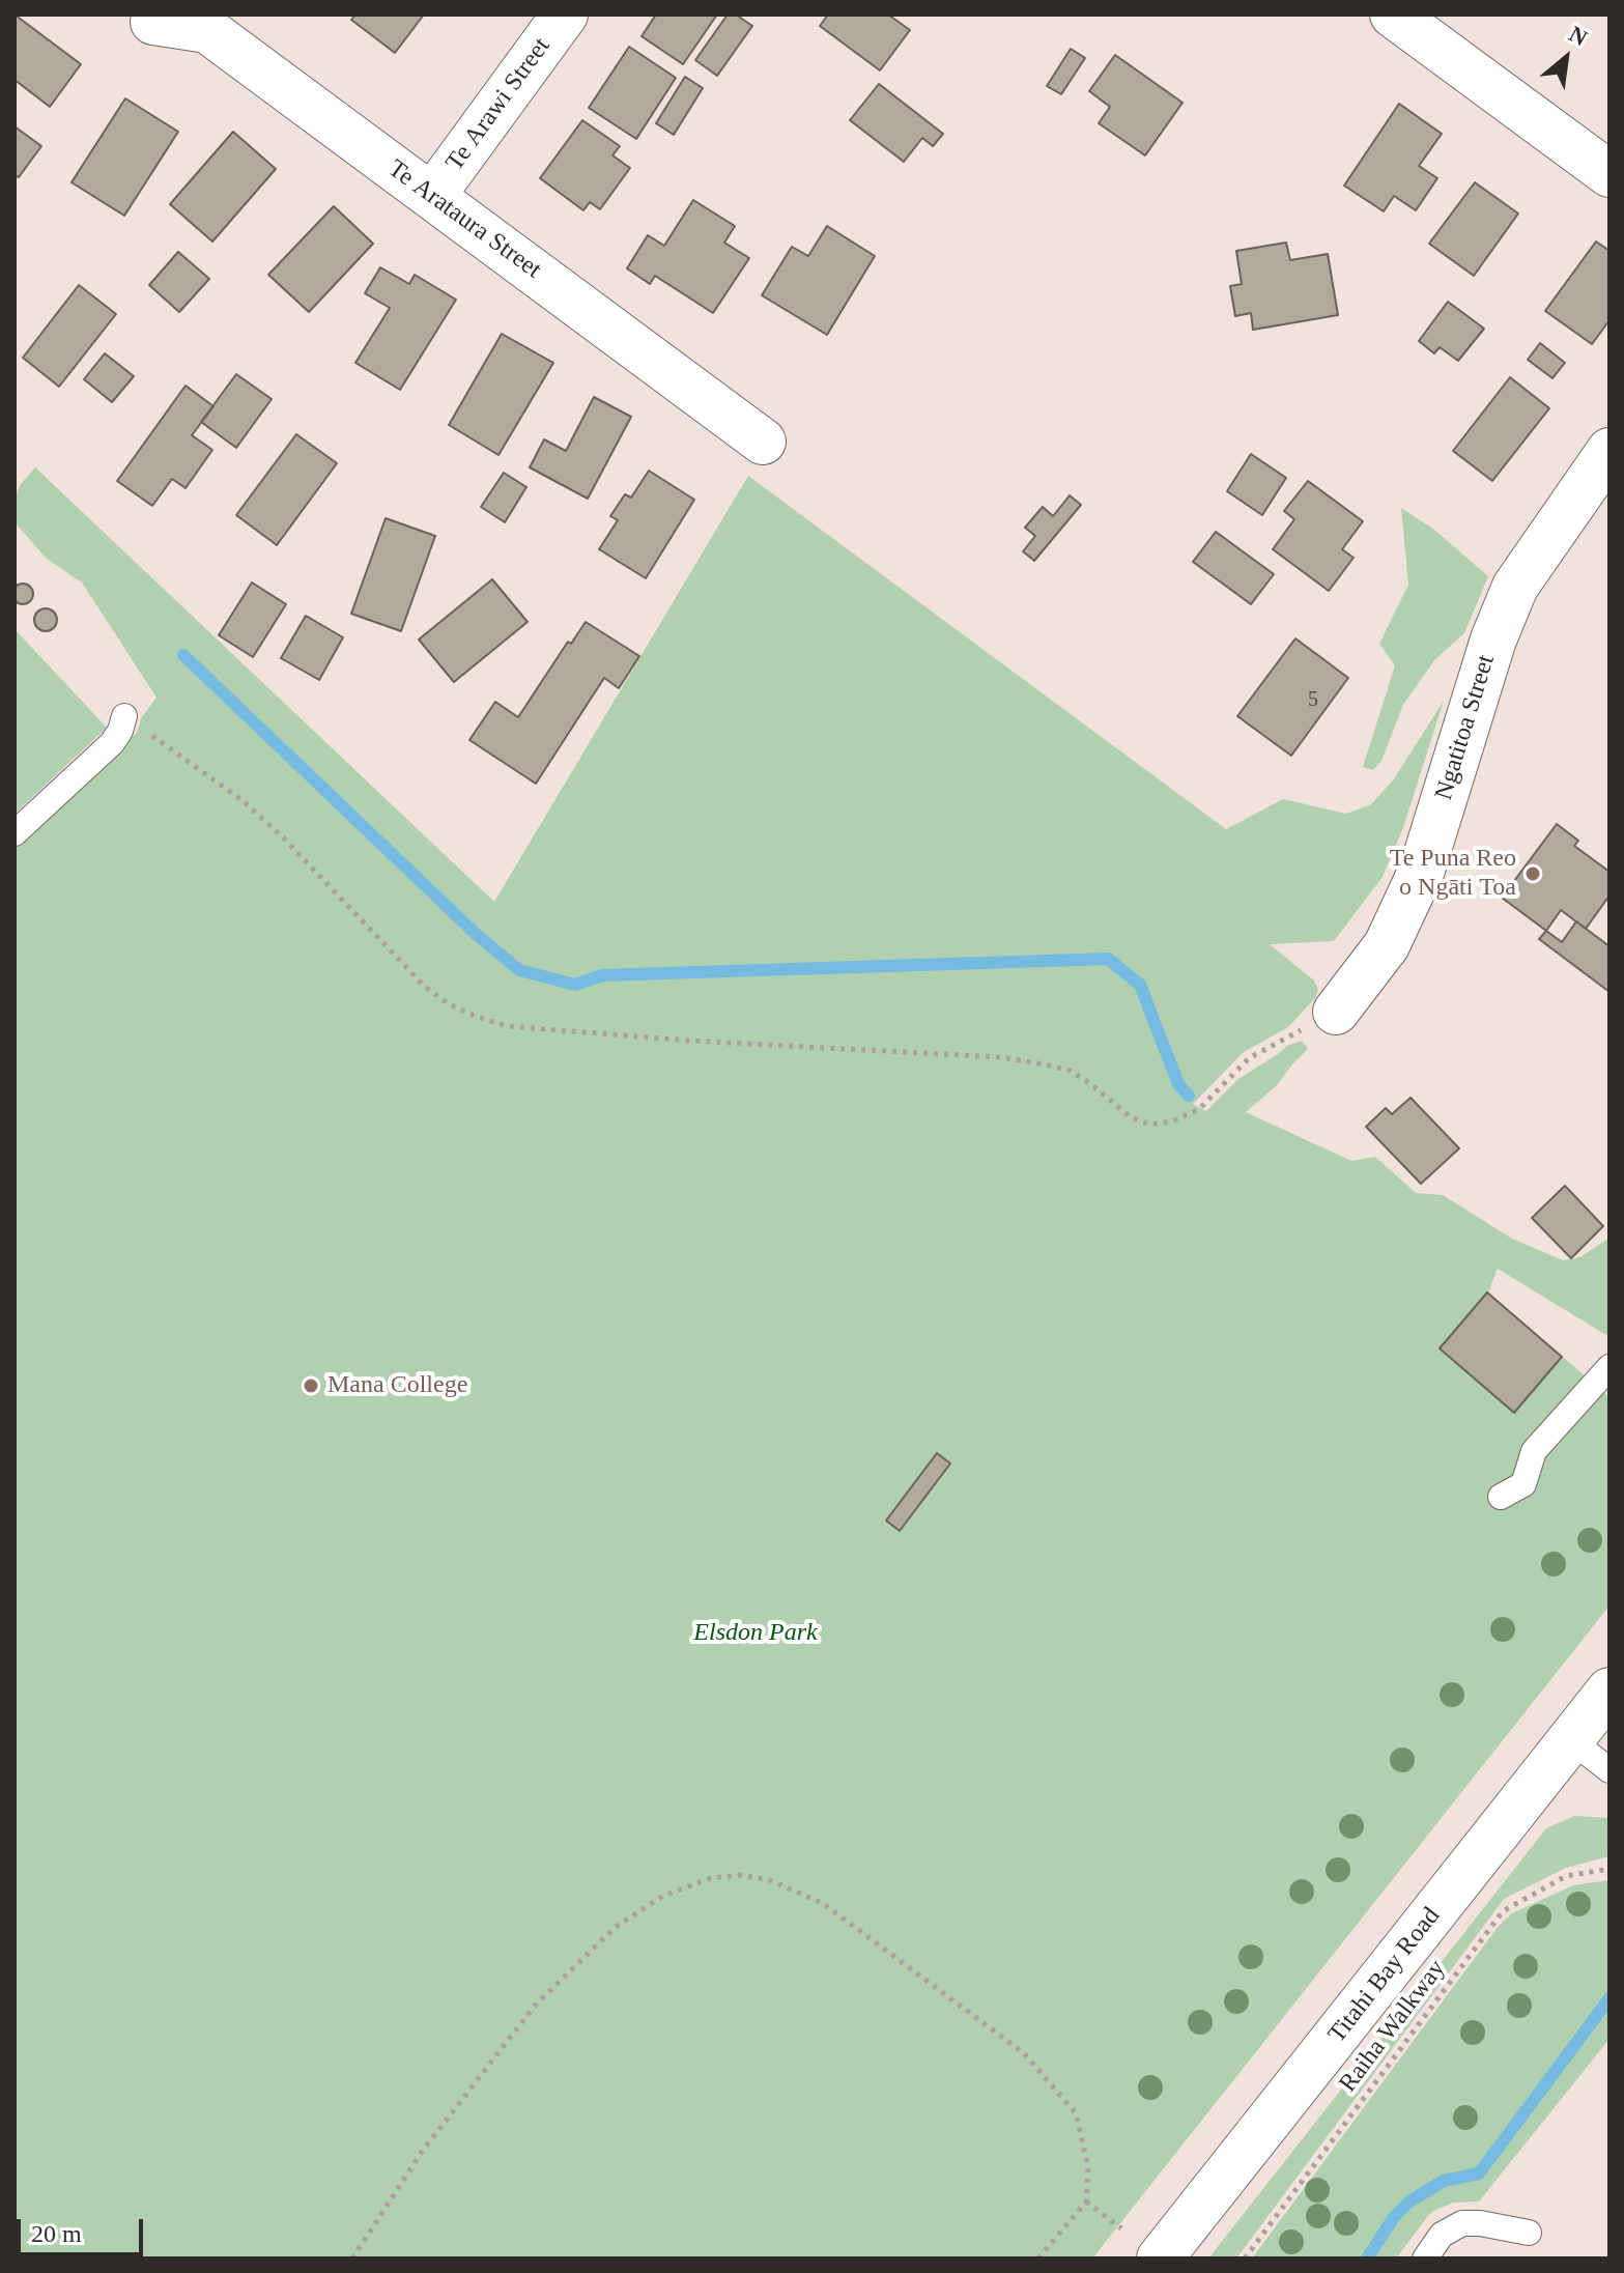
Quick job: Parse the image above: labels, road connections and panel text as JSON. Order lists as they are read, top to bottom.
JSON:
{
  "streets": {
    "street": [
      "Te Arawi Street",
      "Te Arataura Street",
      "Ngatitoa Street",
      "Titahi Bay Road"
    ],
    "path": ["Raiha Walkway"]
  },
  "crossings": [
    ["Te Arawi Street", "Te Arataura Street"]
  ],
  "parks": ["Elsdon Park"],
  "places": ["Te Puna Reo o Ngāti Toa", "Mana College"],
  "house_numbers": ["5"],
  "scale_bar": "20 m",
  "north": "top right"
}
